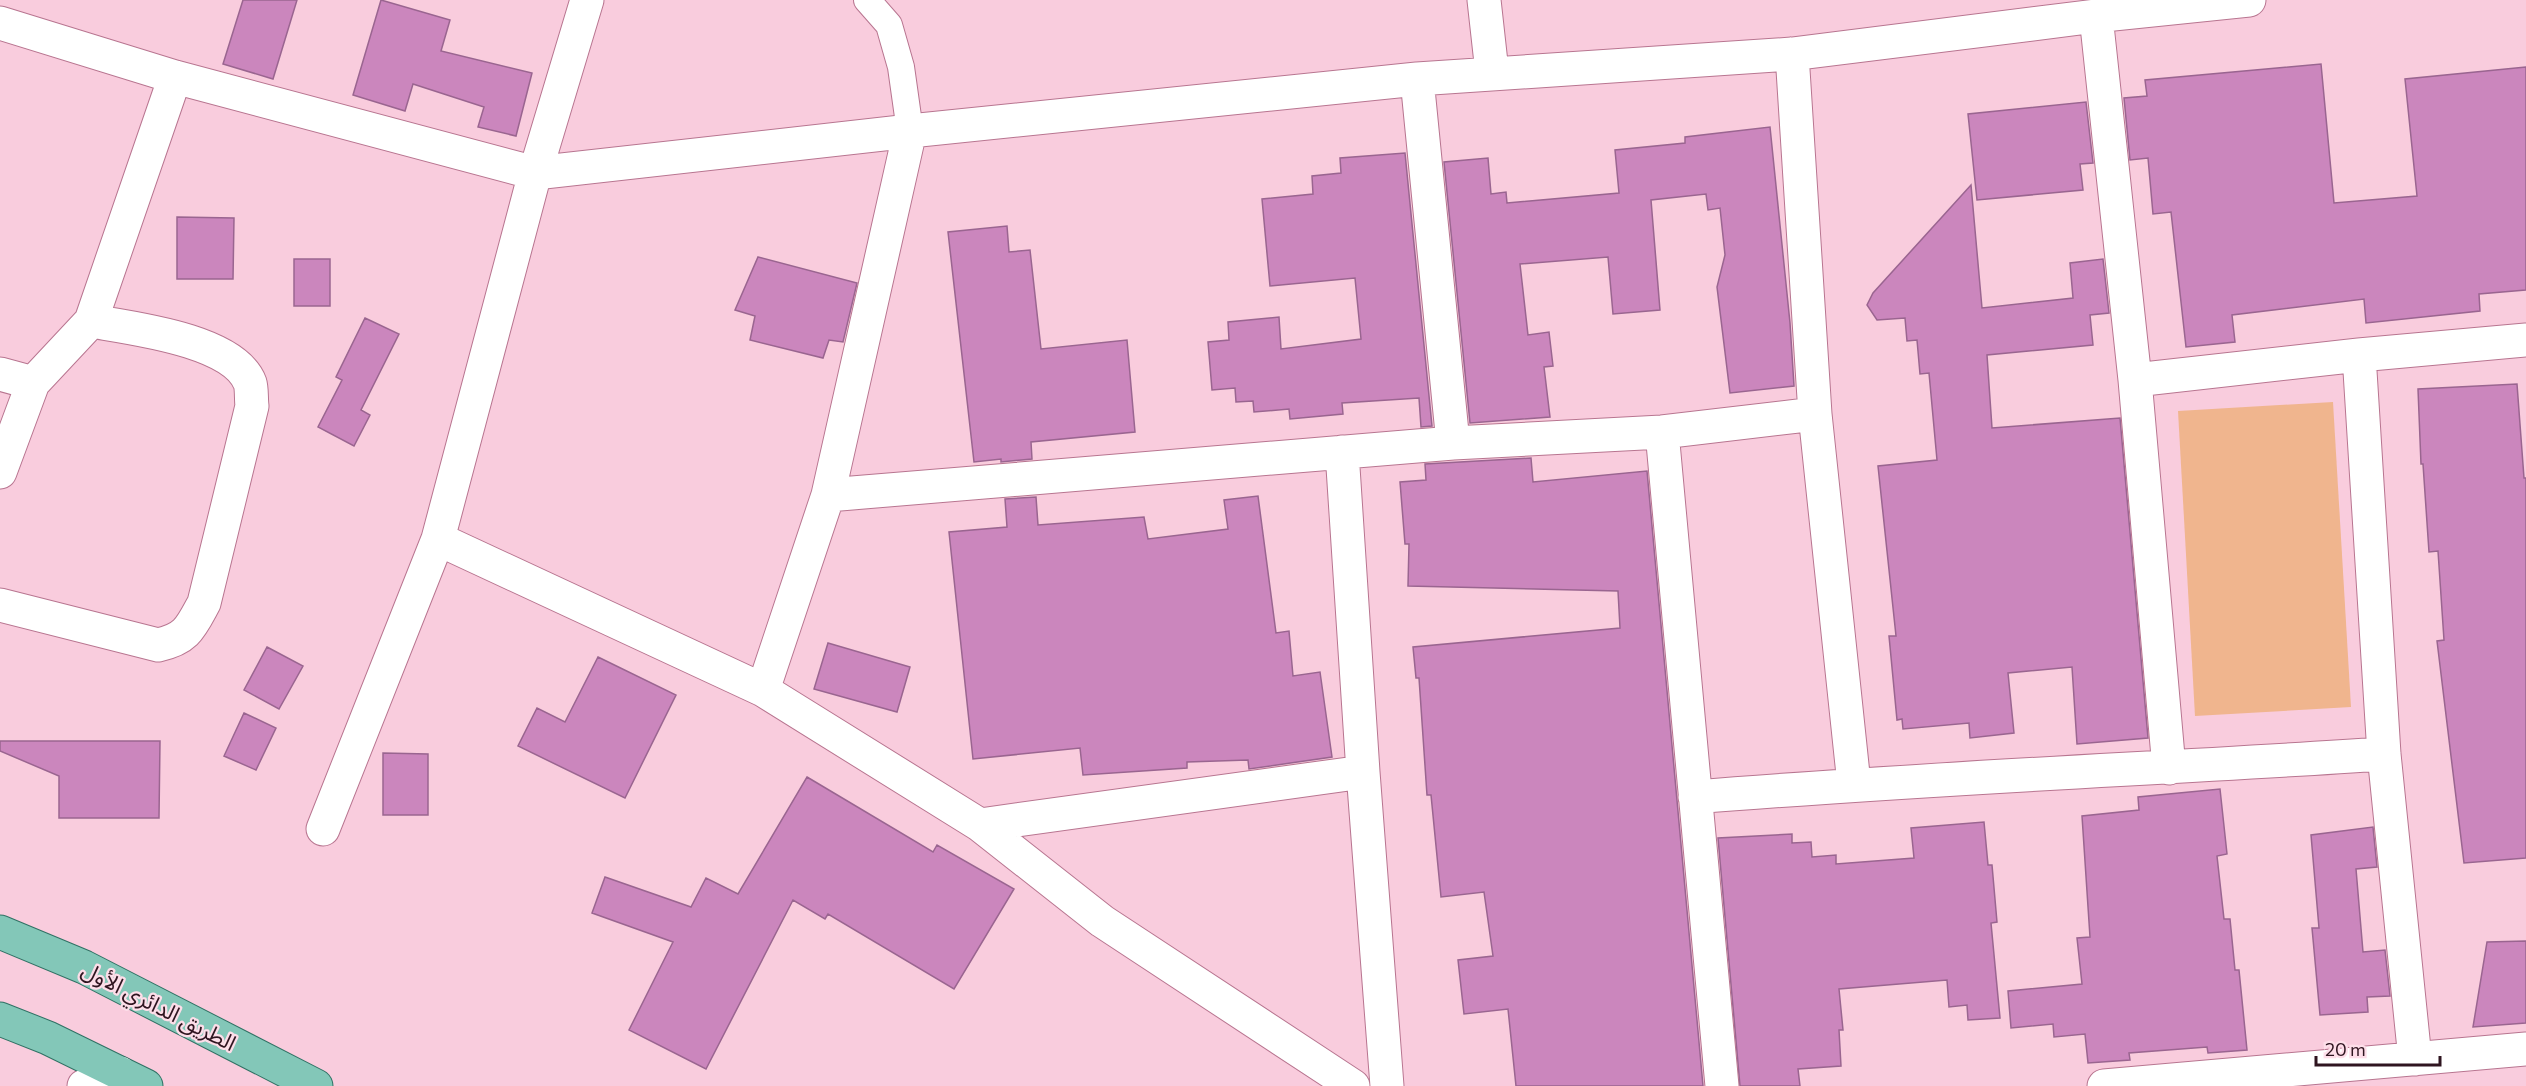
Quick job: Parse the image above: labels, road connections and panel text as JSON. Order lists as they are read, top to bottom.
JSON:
{
  "streets": {
    "main road": ["الطريق الدائري الأول"]
  },
  "scale_bar": "20 m"
}
